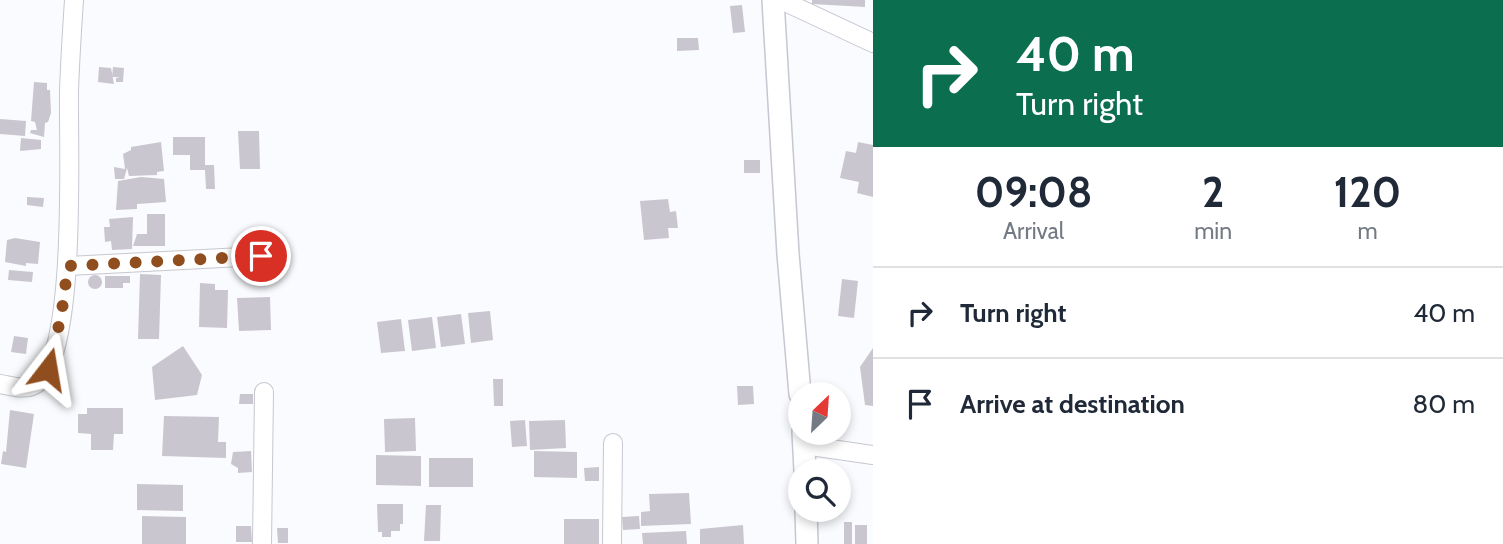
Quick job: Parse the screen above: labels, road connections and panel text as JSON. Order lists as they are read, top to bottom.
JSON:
{
  "north": "top right",
  "page": {
    "turn": ["40 m", "Turn right"],
    "eta": [
      "09:08",
      "Arrival",
      "2",
      "min",
      "120",
      "m"
    ],
    "list": [
      {
        "name": "Turn right",
        "value": "40 m"
      },
      {
        "name": "Arrive at destination",
        "value": "80 m"
      }
    ]
  }
}
